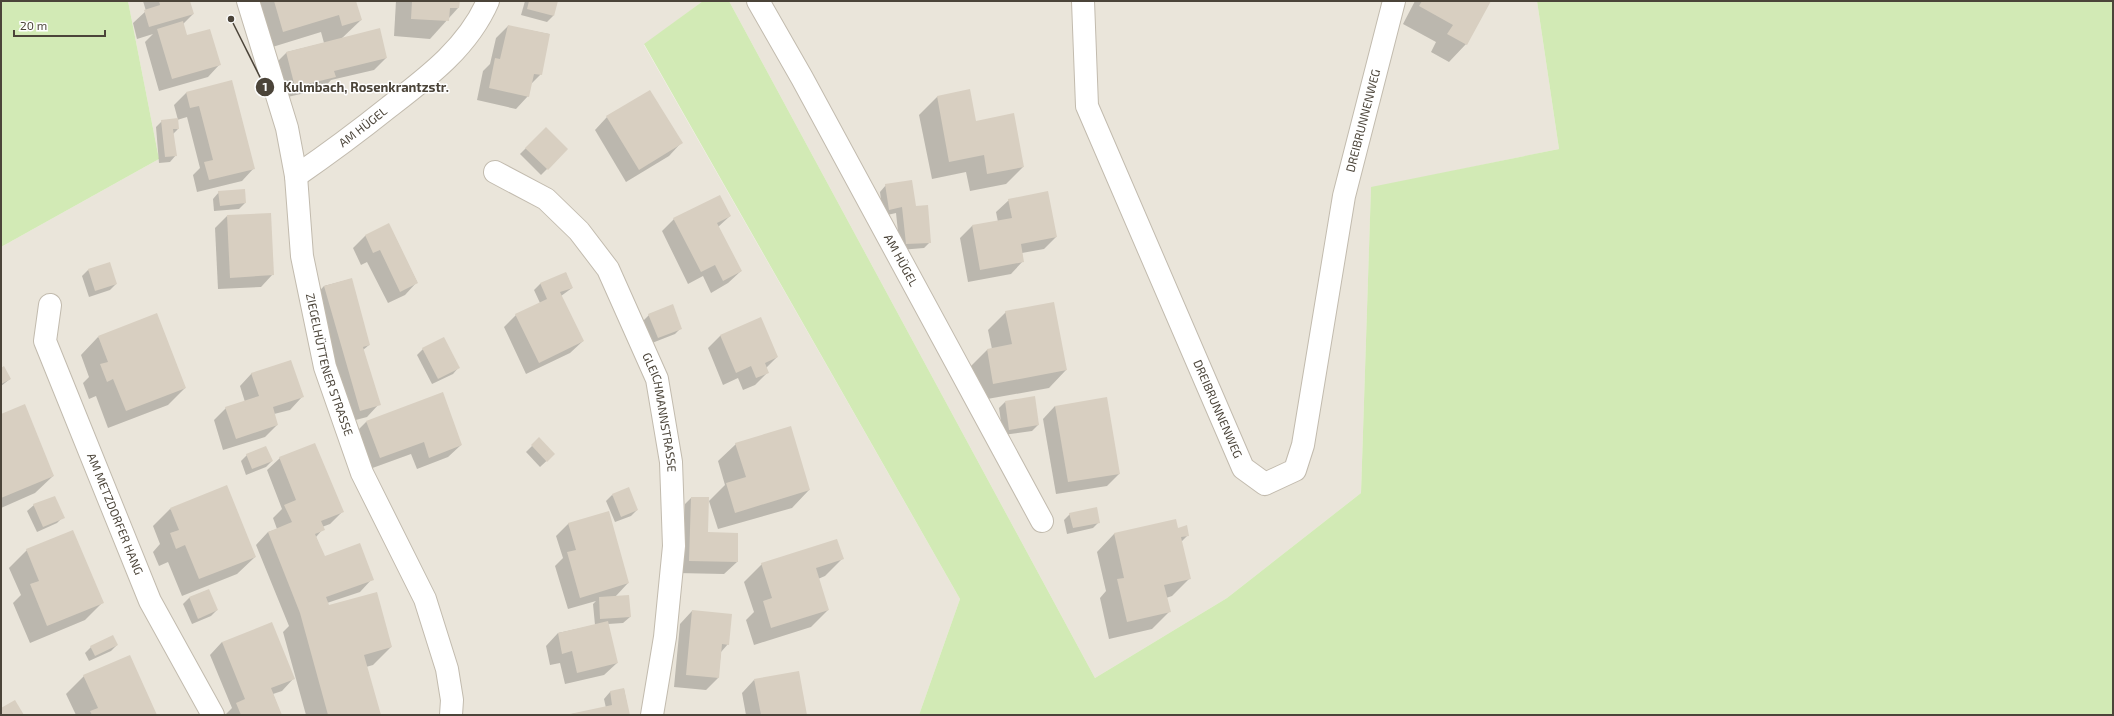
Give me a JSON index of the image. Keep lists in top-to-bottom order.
{
  "streets": {
    "street": [
      "DREIBRUNNENWEG",
      "AM HÜGEL",
      "ZIEGELHÜTTENER STRASSE",
      "GLEICHMANNSTRASSE",
      "AM METZDORFER HANG"
    ]
  },
  "crossings": [
    ["AM HÜGEL", "ZIEGELHÜTTENER STRASSE"]
  ],
  "places": ["Kulmbach, Rosenkrantzstr."],
  "scale_bar": "20 m"
}
